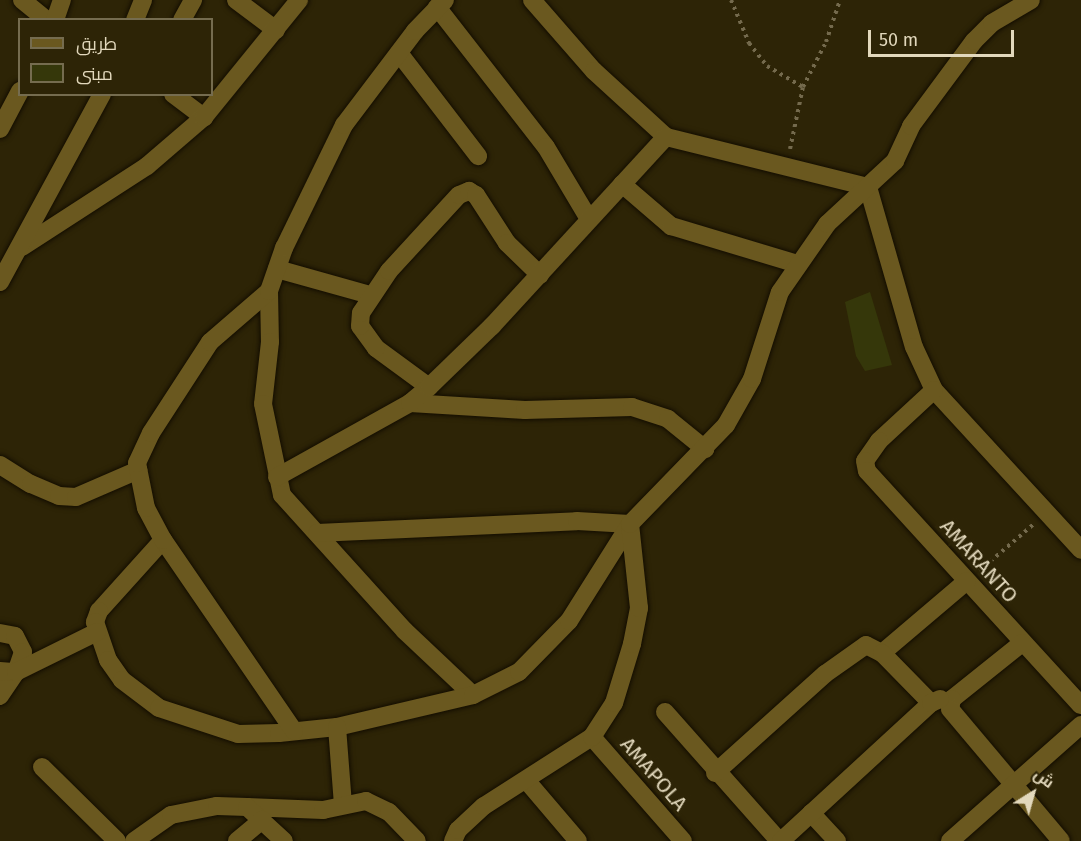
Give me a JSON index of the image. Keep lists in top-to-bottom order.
{
  "streets": {
    "street": ["AMARANTO", "AMAPOLA"]
  },
  "legend": ["طريق", "مبنى"],
  "scale_bar": "50 m",
  "north": "top right"
}
